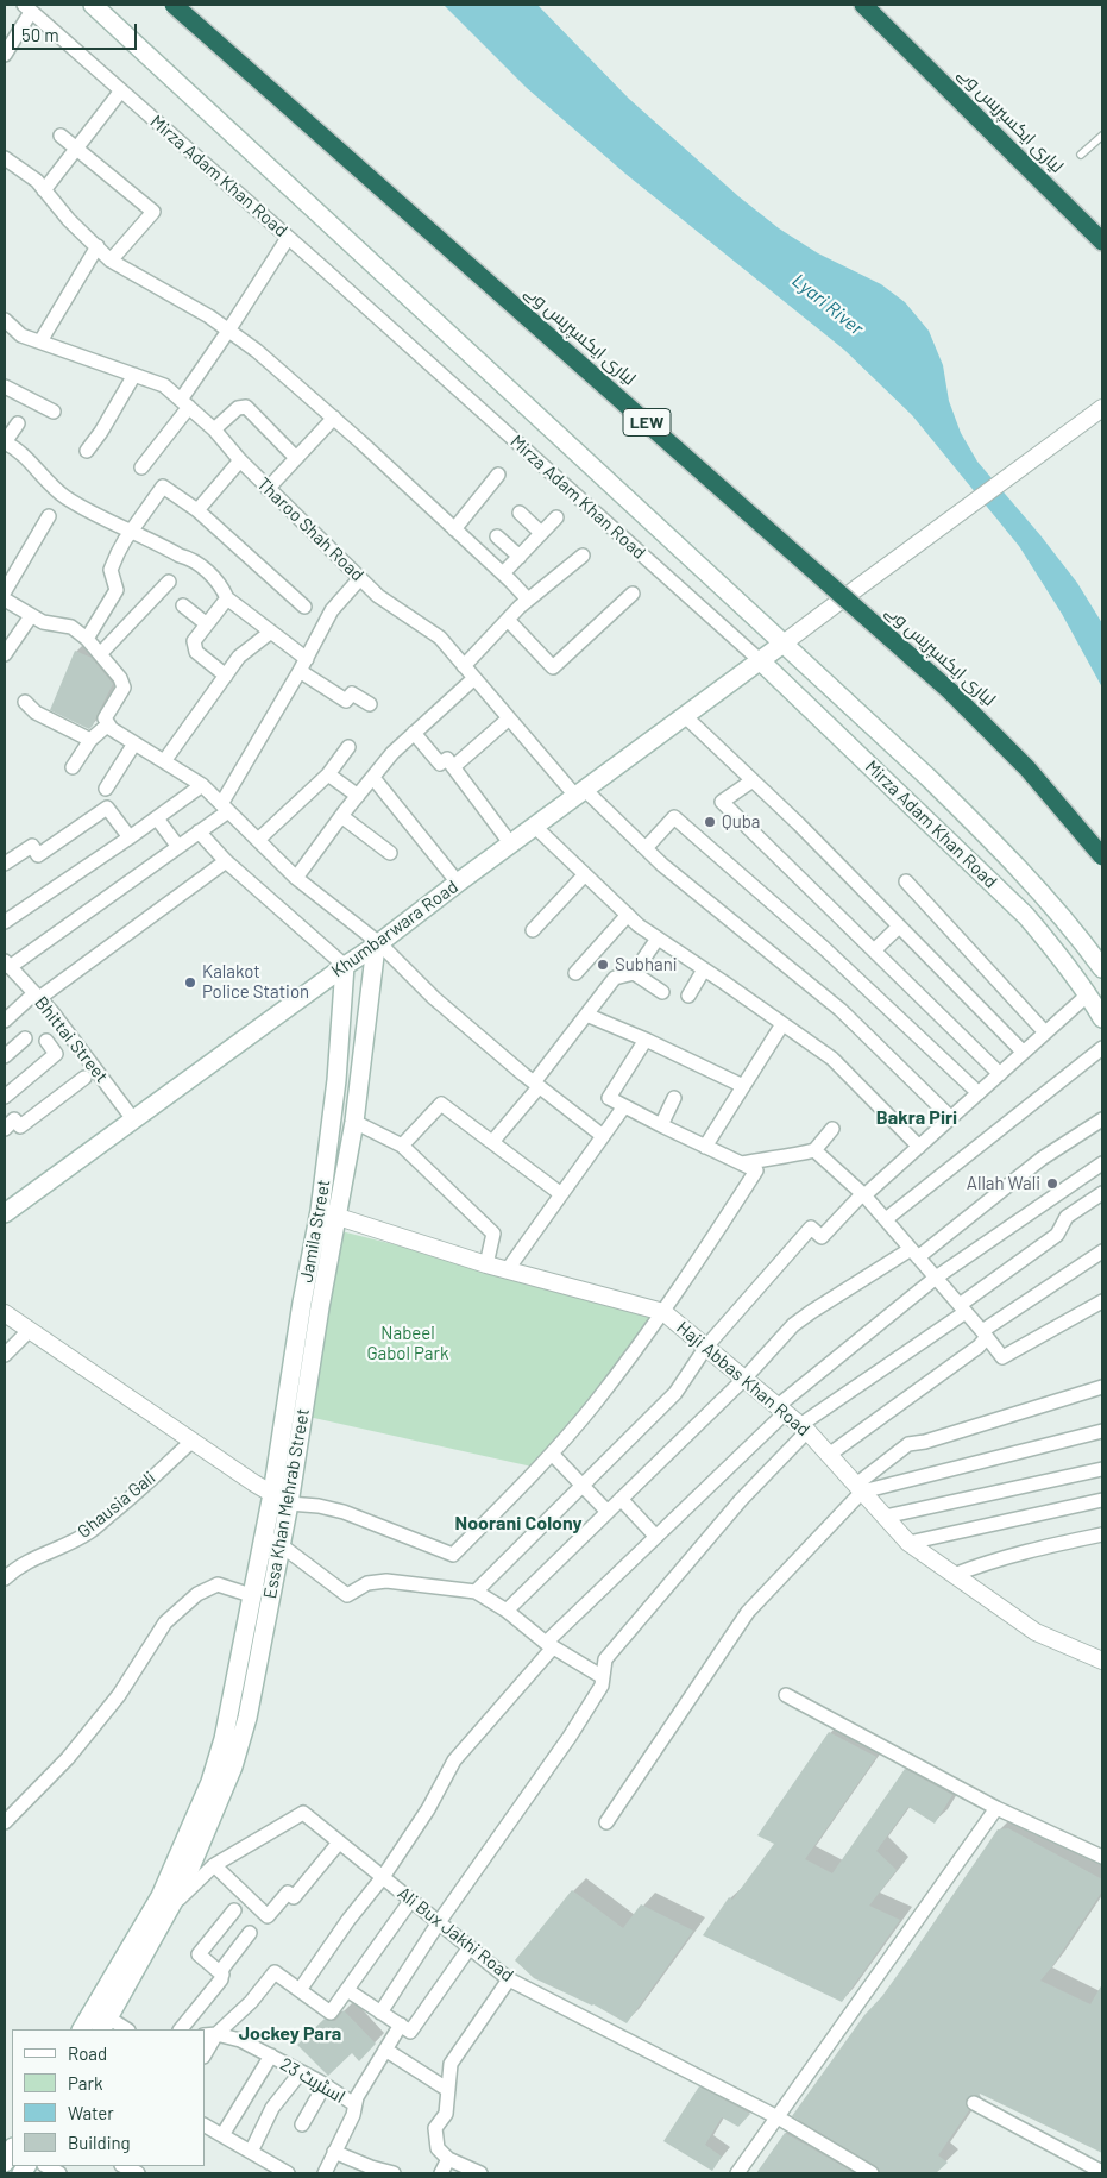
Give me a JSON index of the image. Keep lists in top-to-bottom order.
{
  "streets": {
    "highway": ["لیاری ایکسپریس وے", "LEW"],
    "main road": [
      "Mirza Adam Khan Road",
      "Khumbarwara Road",
      "Jamila Street",
      "Essa Khan Mehrab Street"
    ],
    "street": [
      "Tharoo Shah Road",
      "Bhittai Street",
      "Haji Abbas Khan Road",
      "Ghausia Gali",
      "Ali Bux Jakhi Road",
      "اسٹریٹ 23"
    ]
  },
  "crossings": [
    ["Mirza Adam Khan Road", "Khumbarwara Road"],
    ["Tharoo Shah Road", "Khumbarwara Road"],
    ["Khumbarwara Road", "Bhittai Street"],
    ["Khumbarwara Road", "Jamila Street"],
    ["Khumbarwara Road", "Essa Khan Mehrab Street"],
    ["Jamila Street", "Haji Abbas Khan Road"],
    ["Jamila Street", "Essa Khan Mehrab Street"],
    ["Haji Abbas Khan Road", "Essa Khan Mehrab Street"],
    ["Essa Khan Mehrab Street", "Ali Bux Jakhi Road"]
  ],
  "districts": ["Bakra Piri", "Noorani Colony", "Jockey Para"],
  "water": ["Lyari River"],
  "parks": ["Nabeel Gabol Park"],
  "places": [
    "Quba",
    "Subhani",
    "Kalakot Police Station",
    "Allah Wali"
  ],
  "legend": [
    "Road",
    "Park",
    "Water",
    "Building"
  ],
  "scale_bar": "50 m"
}
